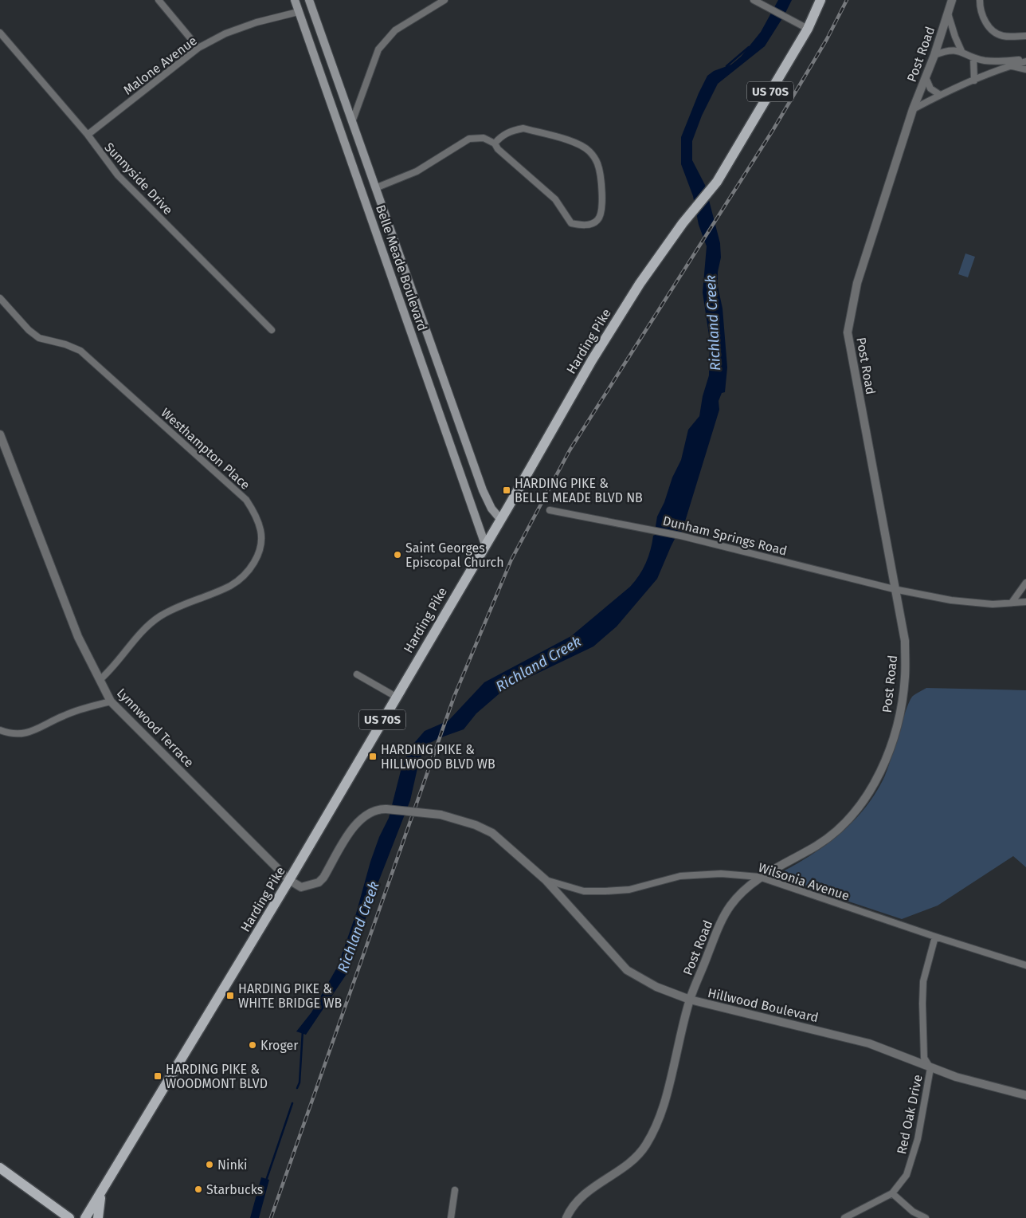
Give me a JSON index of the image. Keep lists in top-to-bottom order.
{
  "streets": {
    "main road": ["US 70S", "Belle Meade Boulevard", "Harding Pike"],
    "street": [
      "Post Road",
      "Malone Avenue",
      "Sunnyside Drive",
      "Westhampton Place",
      "Dunham Springs Road",
      "Lynnwood Terrace",
      "Wilsonia Avenue",
      "Hillwood Boulevard",
      "Red Oak Drive"
    ]
  },
  "crossings": [
    ["Post Road", "Dunham Springs Road"],
    ["Post Road", "Wilsonia Avenue"],
    ["Post Road", "Hillwood Boulevard"],
    ["Malone Avenue", "Sunnyside Drive"],
    ["Malone Avenue", "Belle Meade Boulevard"],
    ["Belle Meade Boulevard", "Harding Pike"],
    ["Harding Pike", "Lynnwood Terrace"],
    ["Harding Pike", "Hillwood Boulevard"],
    ["Westhampton Place", "Lynnwood Terrace"],
    ["Lynnwood Terrace", "Hillwood Boulevard"],
    ["Wilsonia Avenue", "Hillwood Boulevard"],
    ["Wilsonia Avenue", "Red Oak Drive"],
    ["Hillwood Boulevard", "Red Oak Drive"]
  ],
  "water": ["Richland Creek"],
  "places": {
    "transit": [
      "HARDING PIKE & BELLE MEADE BLVD NB",
      "HARDING PIKE & HILLWOOD BLVD WB",
      "HARDING PIKE & WHITE BRIDGE WB",
      "HARDING PIKE & WOODMONT BLVD"
    ],
    "other": [
      "Saint Georges Episcopal Church",
      "Kroger",
      "Ninki",
      "Starbucks"
    ]
  }
}
